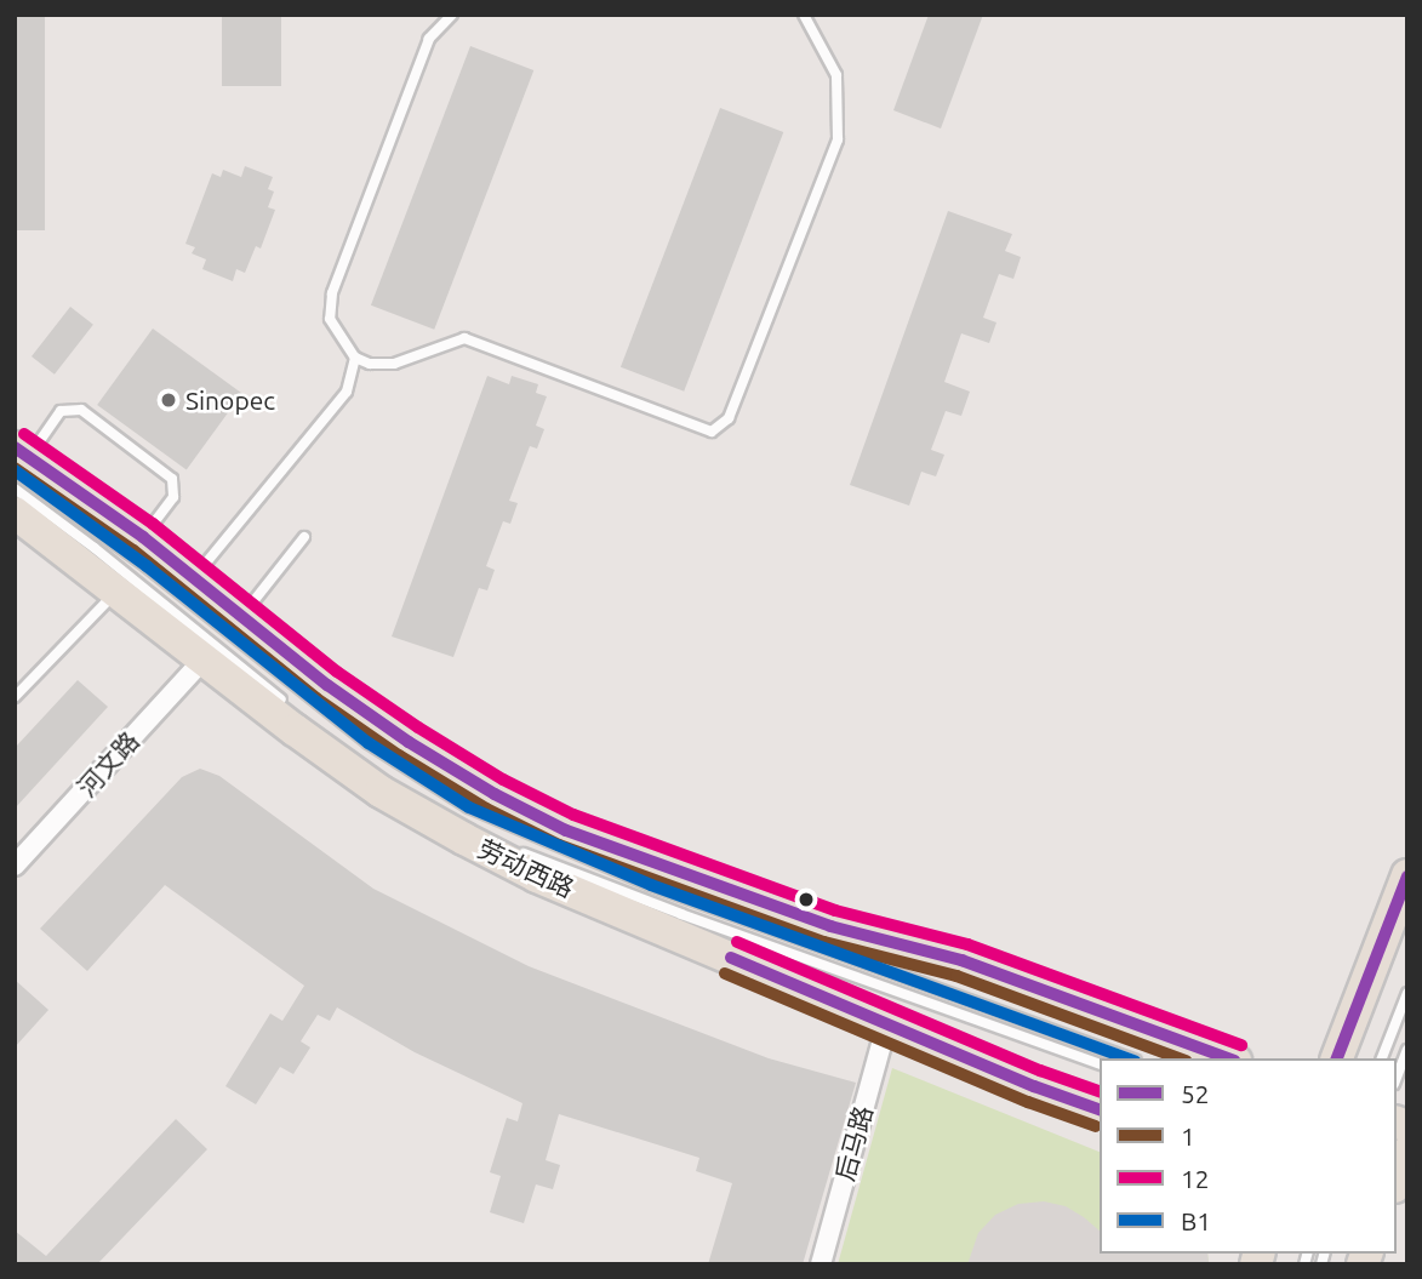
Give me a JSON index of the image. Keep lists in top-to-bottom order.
{
  "streets": {
    "main road": ["劳动西路"],
    "street": ["河文路", "后马路"]
  },
  "crossings": [
    ["河文路", "劳动西路"],
    ["劳动西路", "后马路"]
  ],
  "places": ["Sinopec"],
  "lines": [
    "transit line 12",
    "transit line 52",
    "transit line 1",
    "transit line B1"
  ],
  "legend": [
    "52",
    "1",
    "12",
    "B1"
  ]
}
